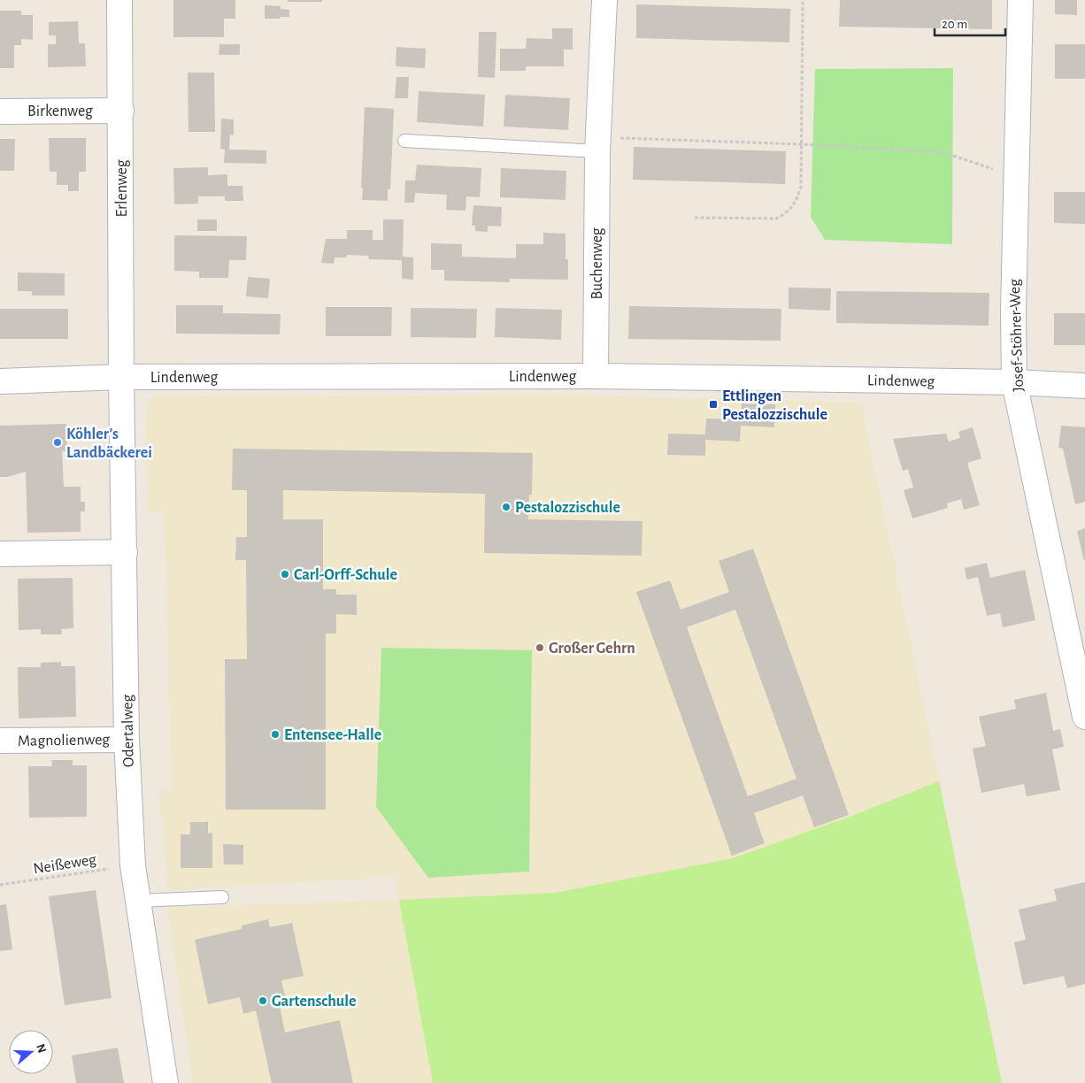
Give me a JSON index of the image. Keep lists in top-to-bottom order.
{
  "streets": {
    "street": [
      "Birkenweg",
      "Erlenweg",
      "Buchenweg",
      "Josef-Stöhrer-Weg",
      "Lindenweg",
      "Odertalweg",
      "Magnolienweg"
    ],
    "path": ["Neißeweg"]
  },
  "crossings": [
    ["Birkenweg", "Erlenweg"],
    ["Erlenweg", "Lindenweg"],
    ["Erlenweg", "Odertalweg"],
    ["Buchenweg", "Lindenweg"],
    ["Josef-Stöhrer-Weg", "Lindenweg"],
    ["Lindenweg", "Odertalweg"],
    ["Odertalweg", "Magnolienweg"],
    ["Odertalweg", "Neißeweg"]
  ],
  "places": {
    "transit": ["Ettlingen Pestalozzischule"],
    "other": [
      "Köhler's Landbäckerei",
      "Pestalozzischule",
      "Carl-Orff-Schule",
      "Großer Gehrn",
      "Entensee-Halle",
      "Gartenschule"
    ]
  },
  "scale_bar": "20 m",
  "north": "right"
}
